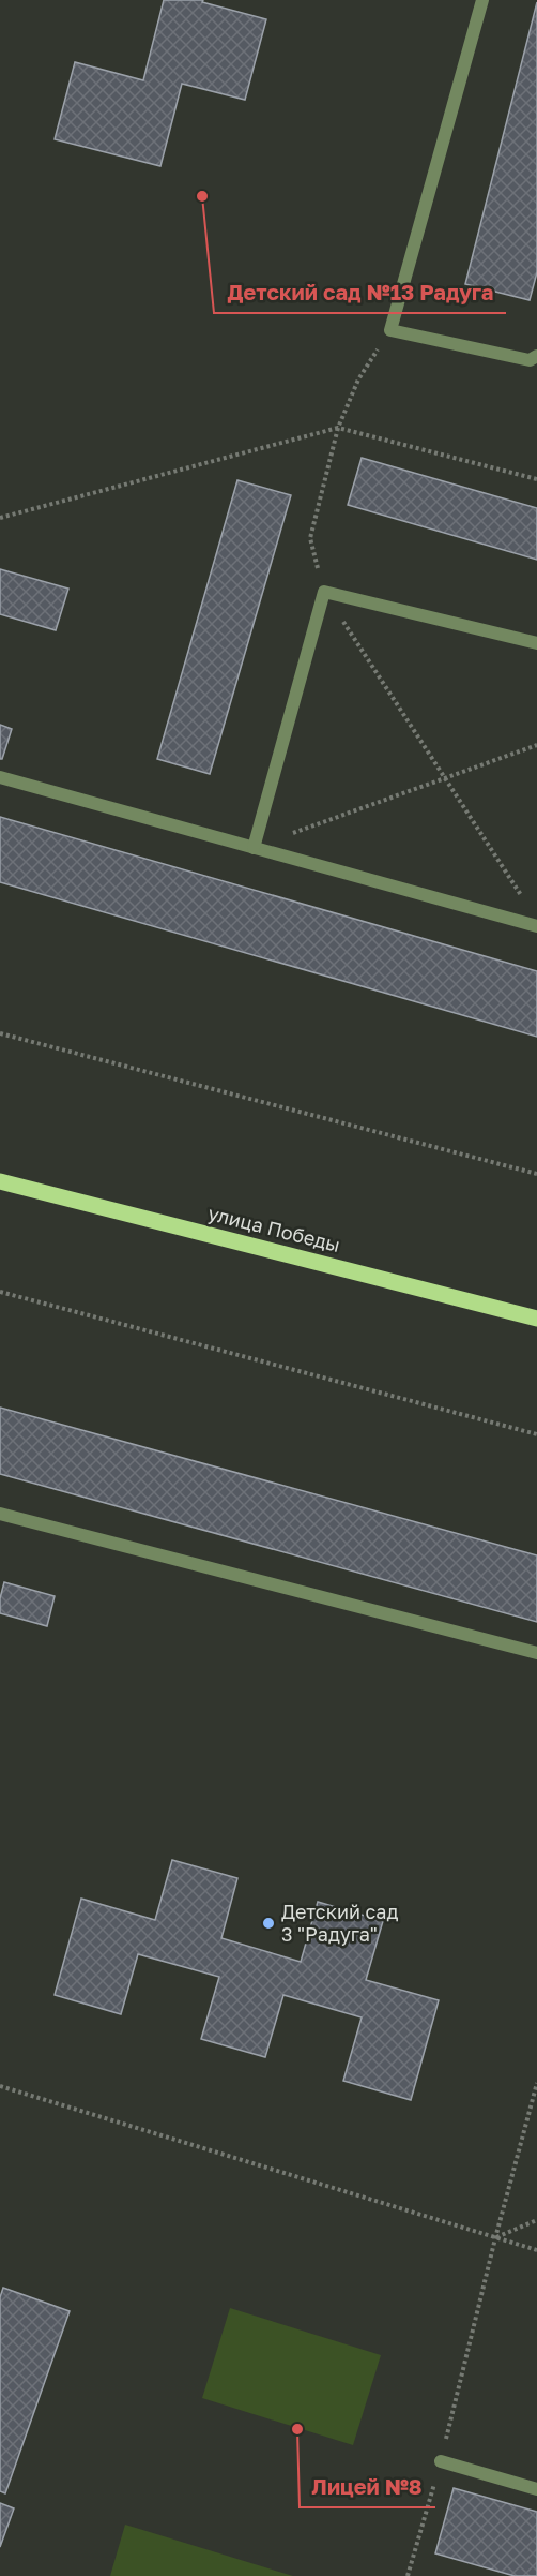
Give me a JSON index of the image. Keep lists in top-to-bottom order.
{
  "streets": {
    "main road": ["улица Победы"]
  },
  "places": ["Детский сад №13 Радуга", "Детский сад 3 \"Радуга\"", "Лицей №8"]
}
